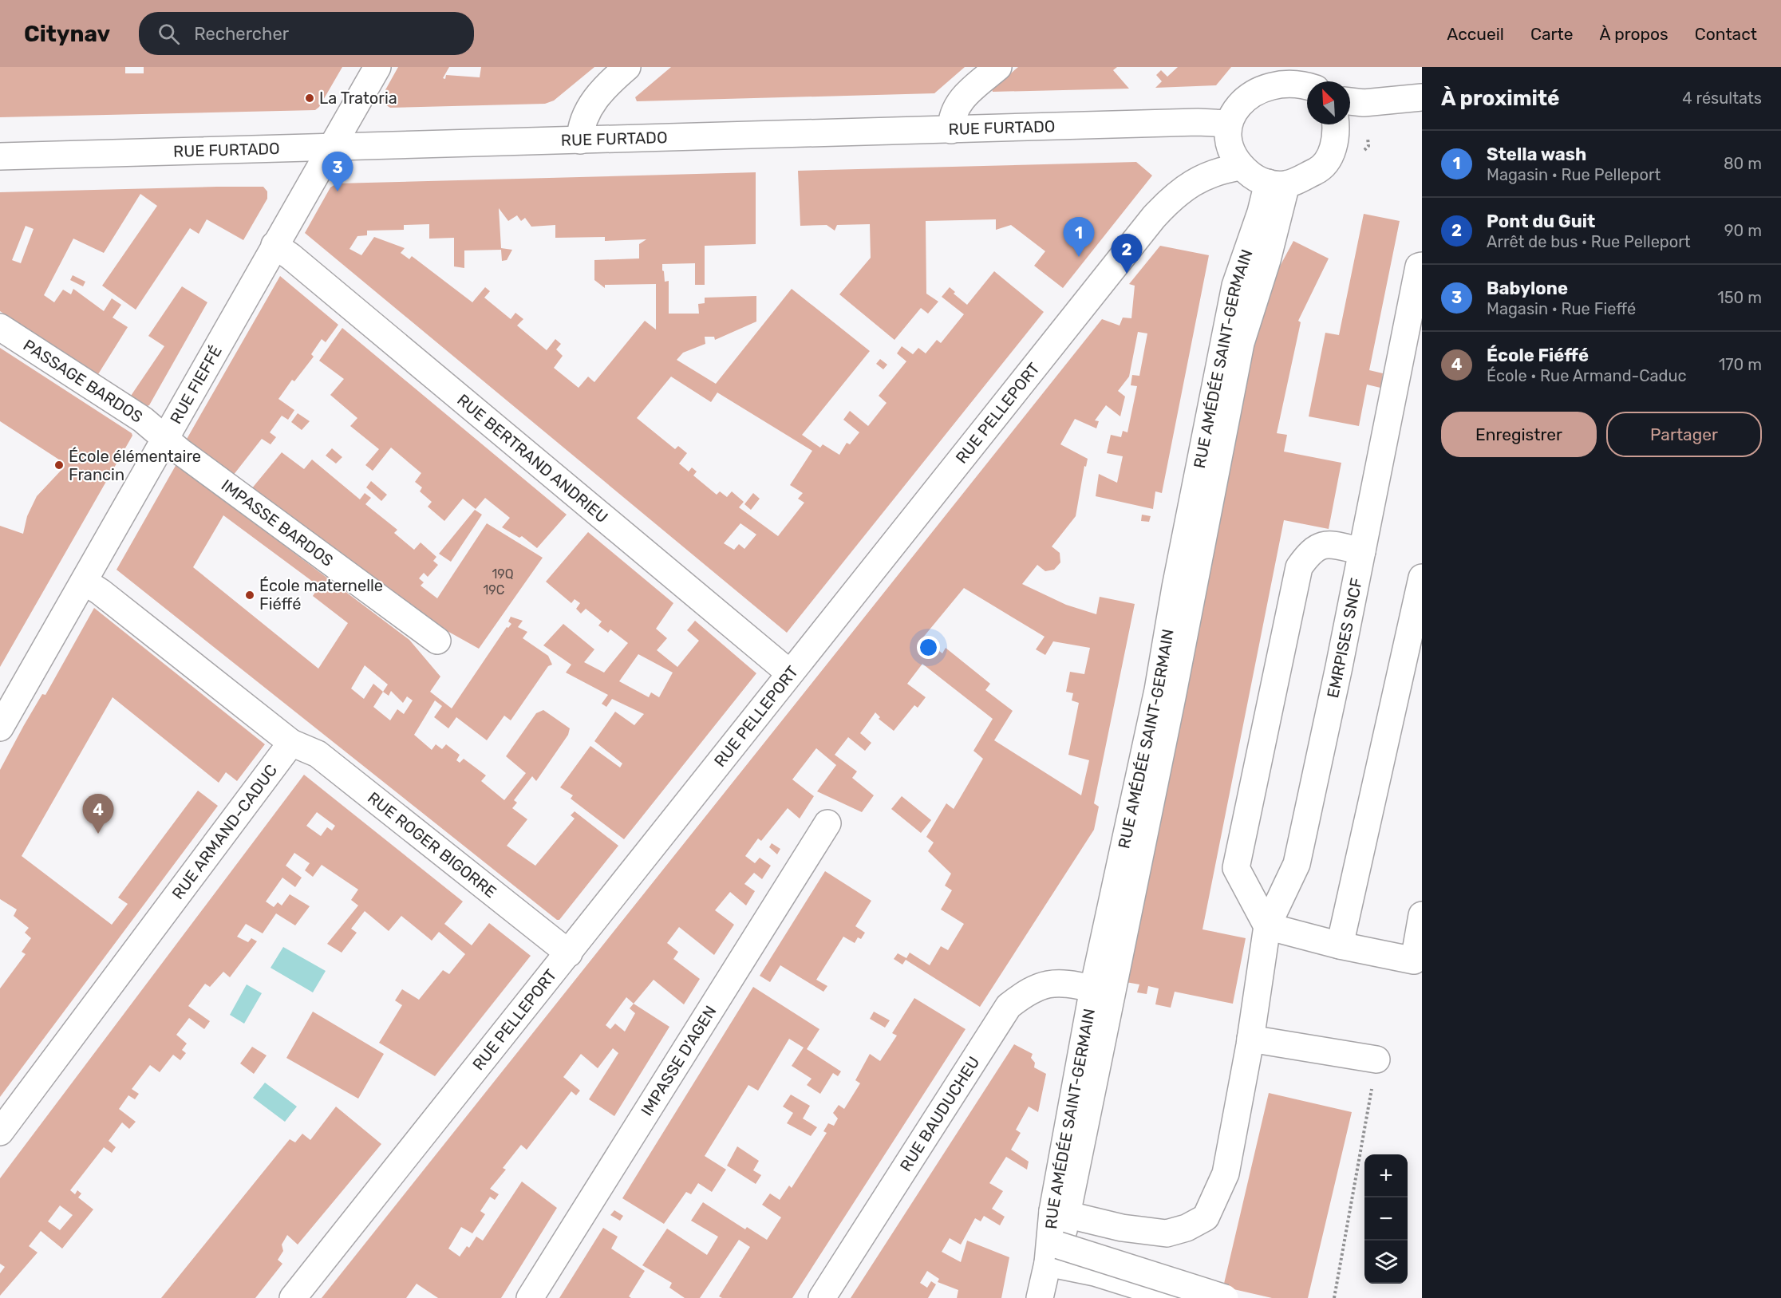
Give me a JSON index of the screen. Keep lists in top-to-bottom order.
{
  "streets": {
    "street": [
      "RUE FURTADO",
      "RUE AMÉDÉE SAINT-GERMAIN",
      "PASSAGE BARDOS",
      "RUE FIEFFÉ",
      "RUE PELLEPORT",
      "RUE BERTRAND ANDRIEU",
      "IMPASSE BARDOS",
      "EMRPISES SNCF",
      "RUE ARMAND-CADUC",
      "RUE ROGER BIGORRE",
      "IMPASSE D'AGEN",
      "RUE BAUDUCHEU"
    ]
  },
  "crossings": [
    ["RUE FURTADO", "RUE FIEFFÉ"],
    ["RUE AMÉDÉE SAINT-GERMAIN", "EMRPISES SNCF"],
    ["RUE AMÉDÉE SAINT-GERMAIN", "RUE BAUDUCHEU"],
    ["PASSAGE BARDOS", "RUE FIEFFÉ"],
    ["PASSAGE BARDOS", "IMPASSE BARDOS"],
    ["RUE FIEFFÉ", "RUE BERTRAND ANDRIEU"],
    ["RUE FIEFFÉ", "IMPASSE BARDOS"],
    ["RUE PELLEPORT", "RUE BERTRAND ANDRIEU"],
    ["RUE PELLEPORT", "RUE ROGER BIGORRE"],
    ["RUE ARMAND-CADUC", "RUE ROGER BIGORRE"]
  ],
  "places": ["La Tratoria", "École élémentaire Francin", "École maternelle Fiéffé"],
  "house_numbers": ["19Q", "19C"],
  "north": "top left",
  "page": {
    "header": "Citynav",
    "search": "Rechercher",
    "nav": [
      "Accueil",
      "Carte",
      "À propos",
      "Contact"
    ],
    "heading": ["À proximité", "4 résultats"],
    "list": [
      {
        "mark": "1",
        "name": "Stella wash",
        "note": "Magasin · Rue Pelleport",
        "value": "80 m"
      },
      {
        "mark": "2",
        "name": "Pont du Guit",
        "note": "Arrêt de bus · Rue Pelleport",
        "value": "90 m"
      },
      {
        "mark": "3",
        "name": "Babylone",
        "note": "Magasin · Rue Fieffé",
        "value": "150 m"
      },
      {
        "mark": "4",
        "name": "École Fiéffé",
        "note": "École · Rue Armand-Caduc",
        "value": "170 m"
      }
    ],
    "pins": [
      "3",
      "1",
      "2",
      "4"
    ],
    "buttons": ["Enregistrer", "Partager"],
    "map_buttons": ["+", "−"]
  }
}
